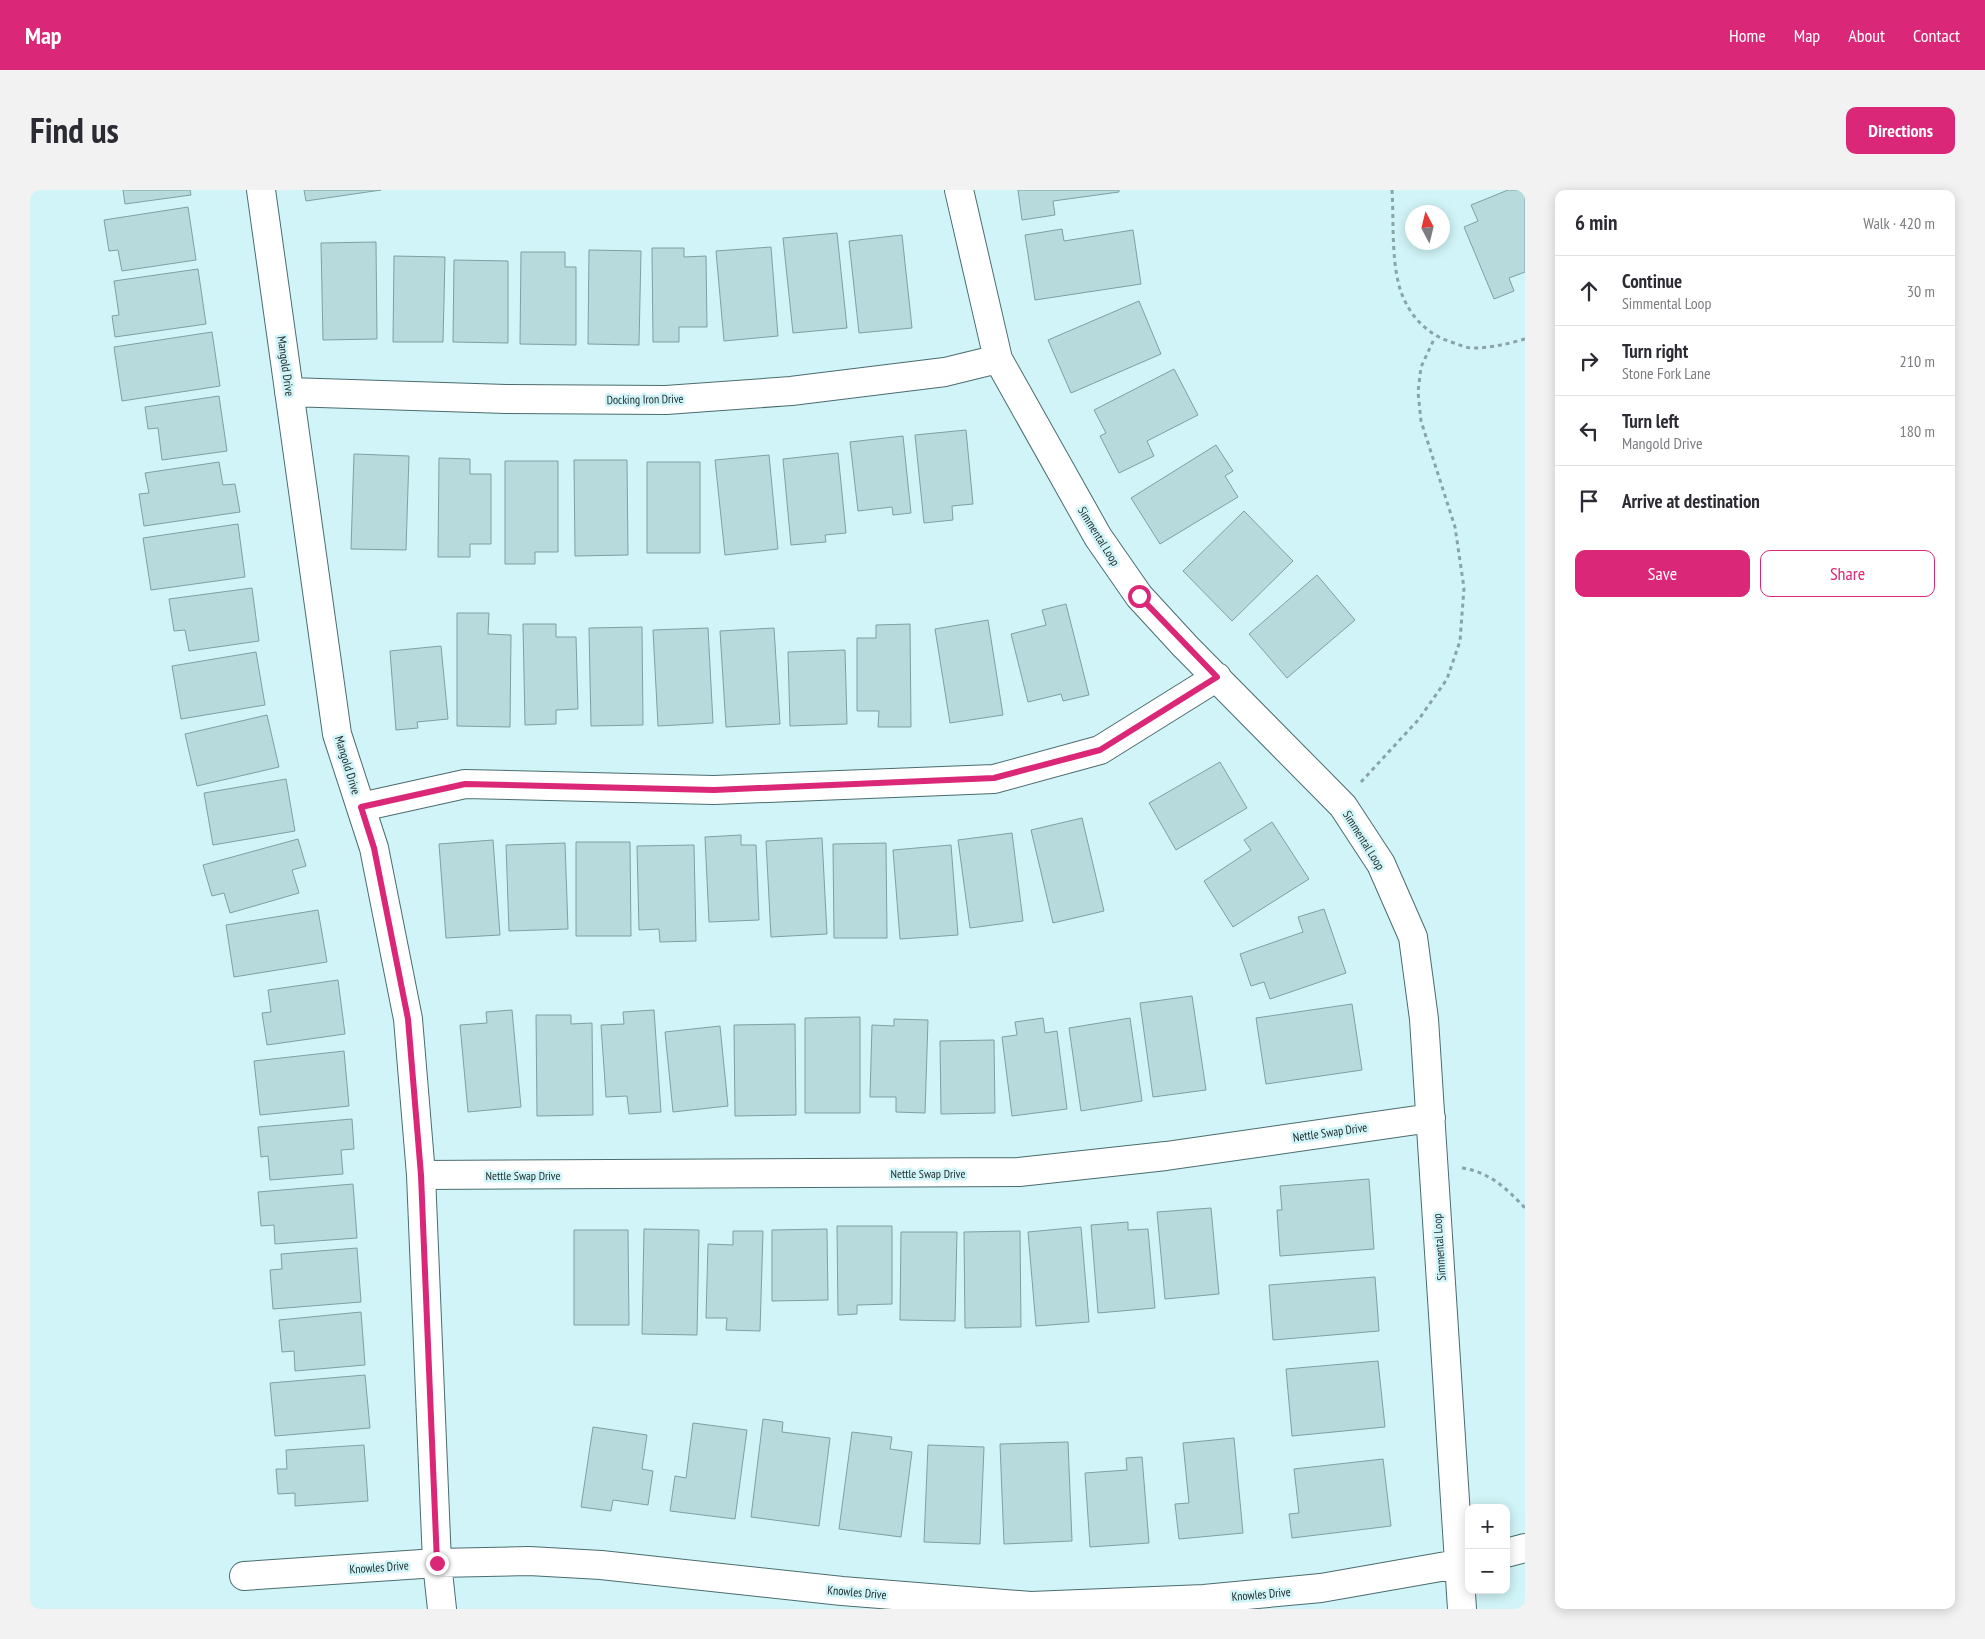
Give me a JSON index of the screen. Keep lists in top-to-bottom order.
{
  "streets": {
    "street": [
      "Mangold Drive",
      "Docking Iron Drive",
      "Simmental Loop",
      "Nettle Swap Drive",
      "Knowles Drive"
    ]
  },
  "crossings": [
    ["Mangold Drive", "Docking Iron Drive"],
    ["Mangold Drive", "Nettle Swap Drive"],
    ["Mangold Drive", "Knowles Drive"],
    ["Docking Iron Drive", "Simmental Loop"],
    ["Simmental Loop", "Nettle Swap Drive"],
    ["Simmental Loop", "Knowles Drive"]
  ],
  "north": "top",
  "page": {
    "header": "Map",
    "nav": [
      "Home",
      "Map",
      "About",
      "Contact"
    ],
    "title": "Find us",
    "buttons": [
      "Directions",
      ["Save", "Share"]
    ],
    "heading": ["6 min", "Walk · 420 m"],
    "list": [
      ["Continue", "Simmental Loop", "30 m"],
      ["Turn right", "Stone Fork Lane", "210 m"],
      ["Turn left", "Mangold Drive", "180 m"],
      "Arrive at destination"
    ],
    "map_buttons": ["+", "−"]
  }
}
